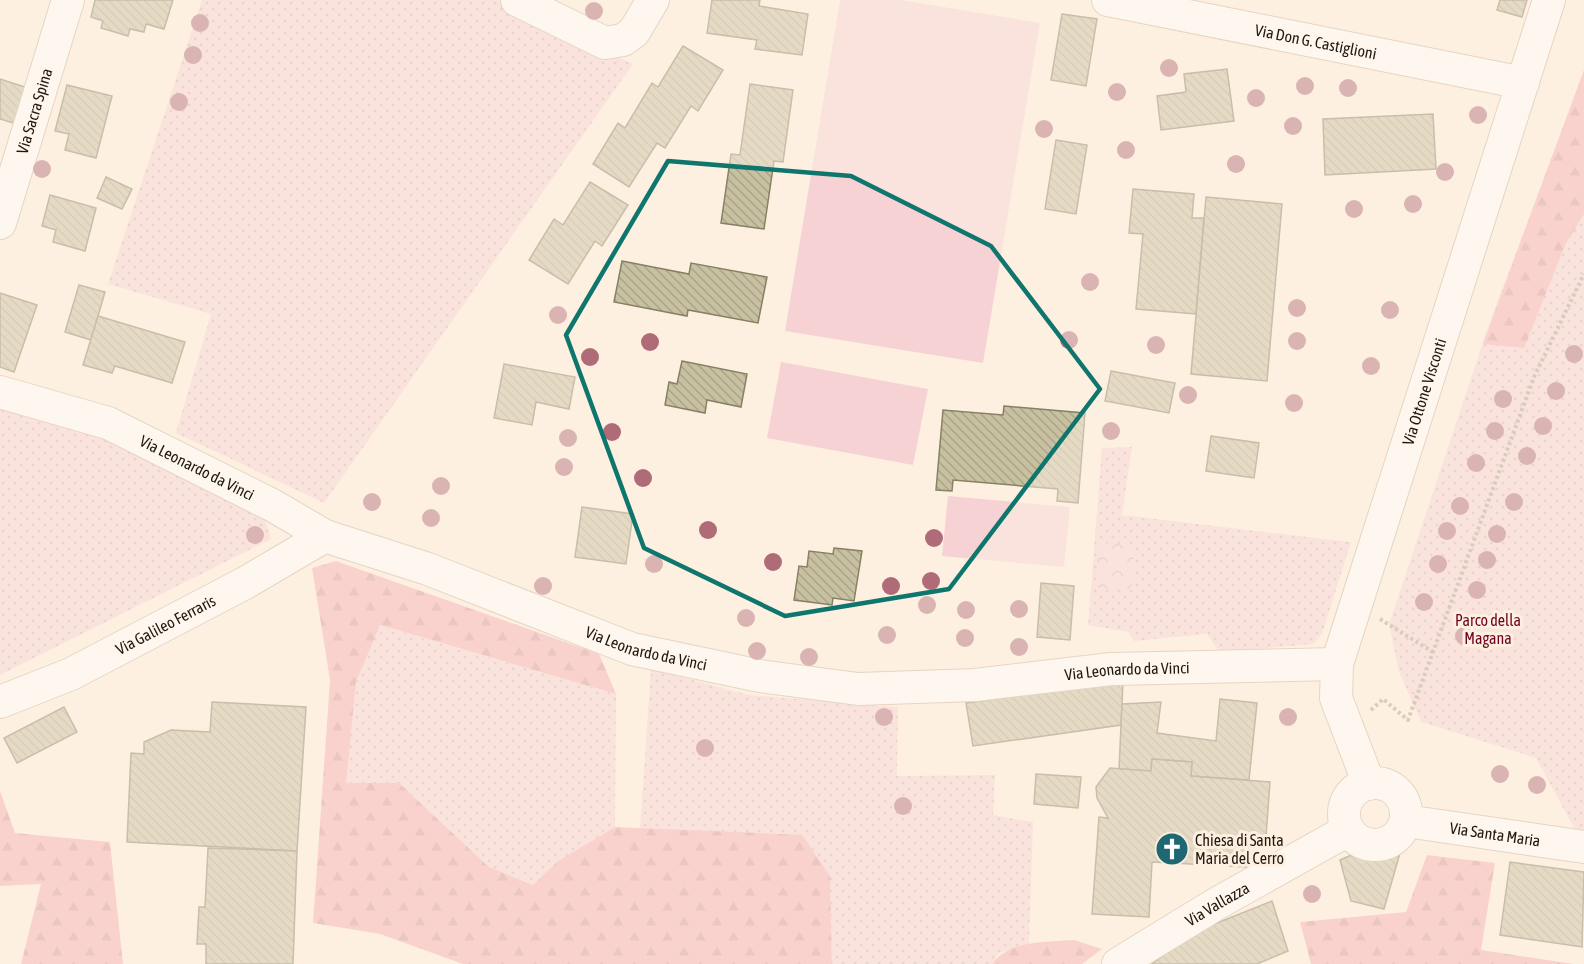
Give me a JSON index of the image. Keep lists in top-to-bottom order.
{
  "streets": {
    "street": [
      "Via Don G. Castiglioni",
      "Via Sacra Spina",
      "Via Ottone Visconti",
      "Via Leonardo da Vinci",
      "Via Galileo Ferraris",
      "Via Santa Maria",
      "Via Vallazza"
    ]
  },
  "crossings": [
    ["Via Don G. Castiglioni", "Via Ottone Visconti"],
    ["Via Ottone Visconti", "Via Leonardo da Vinci"],
    ["Via Ottone Visconti", "Via Santa Maria"],
    ["Via Ottone Visconti", "Via Vallazza"],
    ["Via Leonardo da Vinci", "Via Galileo Ferraris"],
    ["Via Santa Maria", "Via Vallazza"]
  ],
  "parks": ["Parco della Magana"],
  "places": {
    "church": ["Chiesa di Santa Maria del Cerro"]
  }
}
